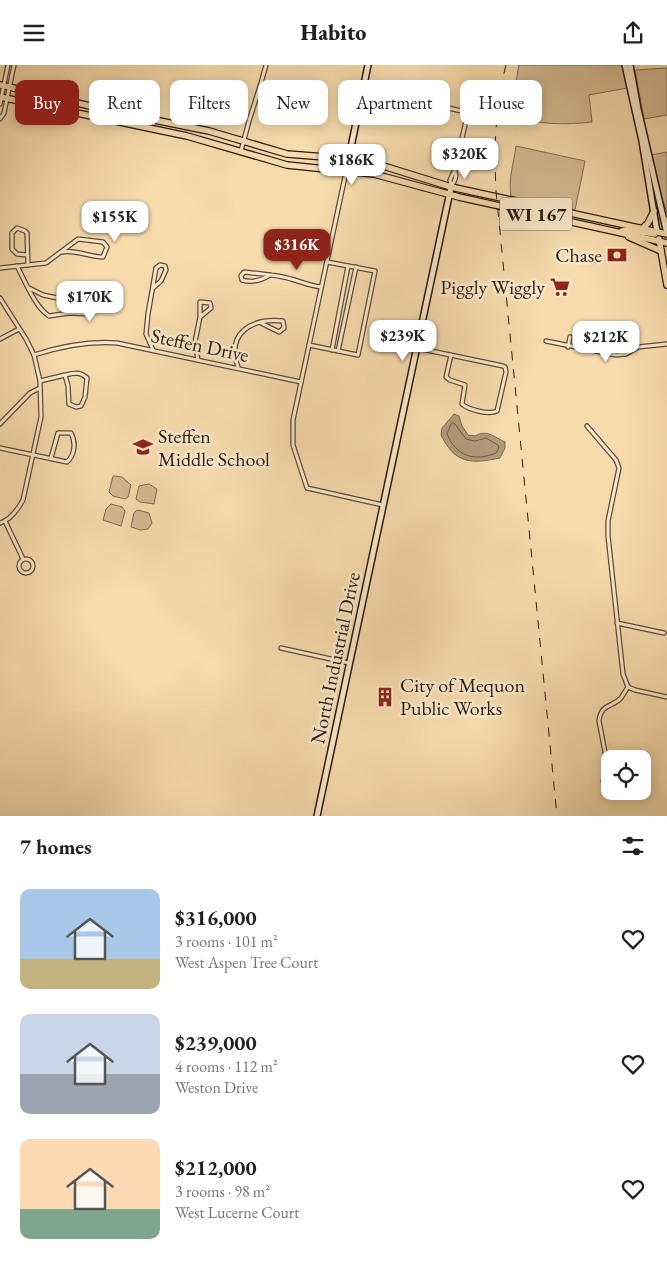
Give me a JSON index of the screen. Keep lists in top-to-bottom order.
{
  "streets": {
    "main road": ["WI 167"],
    "street": ["Steffen Drive", "North Industrial Drive"]
  },
  "crossings": [
    ["WI 167", "North Industrial Drive"]
  ],
  "places": {
    "bank": ["Chase"],
    "supermarket": ["Piggly Wiggly"],
    "school or university": ["Steffen Middle School"],
    "building": ["City of Mequon Public Works"]
  },
  "page": {
    "header": "Habito",
    "chip": [
      "Buy",
      "Rent",
      "Filters",
      "New",
      "Apartment",
      "House"
    ],
    "price": [
      "$320K",
      "$186K",
      "$155K",
      "$316K",
      "$170K",
      "$239K",
      "$212K"
    ],
    "heading": "7 homes",
    "list": [
      {
        "name": "$316,000",
        "note": "3 rooms · 101 m² · West Aspen Tree Court"
      },
      {
        "name": "$239,000",
        "note": "4 rooms · 112 m² · Weston Drive"
      },
      {
        "name": "$212,000",
        "note": "3 rooms · 98 m² · West Lucerne Court"
      }
    ]
  }
}
